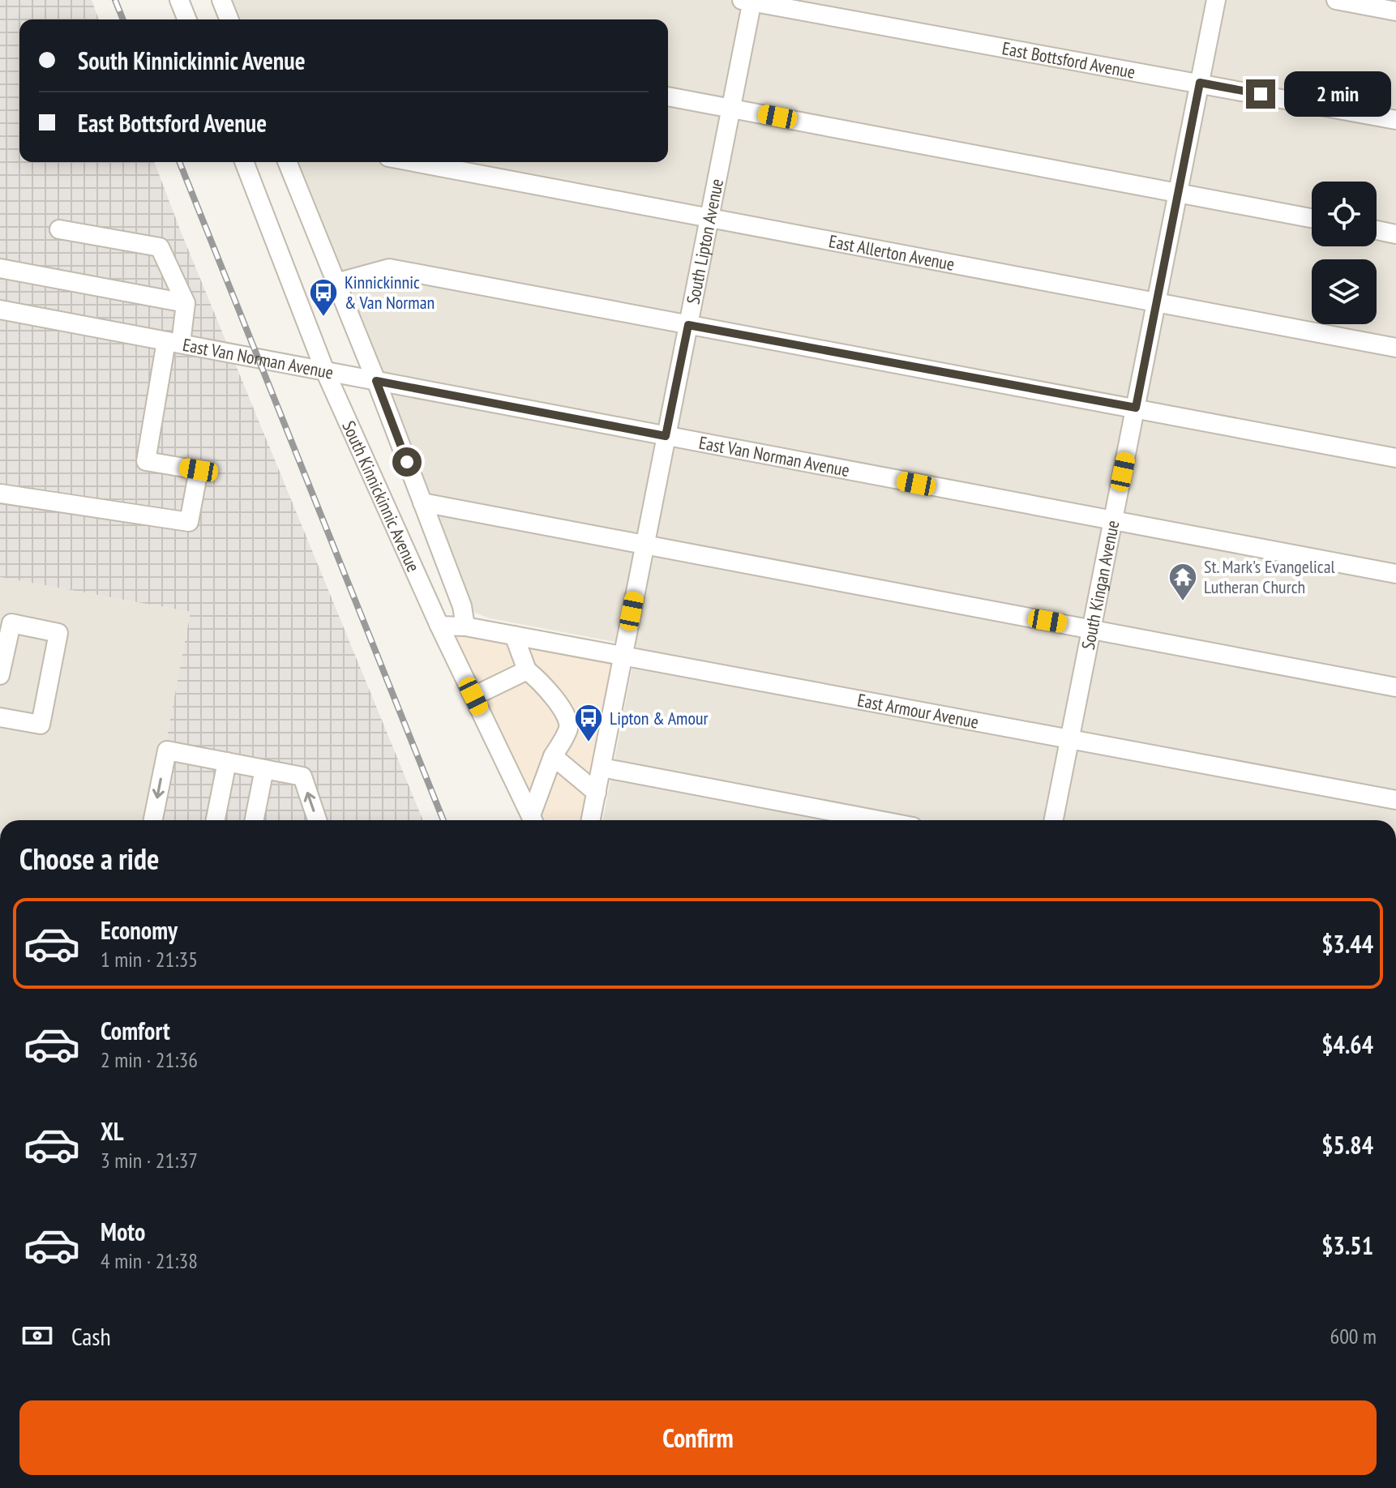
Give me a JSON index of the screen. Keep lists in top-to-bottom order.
{
  "streets": {
    "street": [
      "East Bottsford Avenue",
      "South Lipton Avenue",
      "East Allerton Avenue",
      "East Van Norman Avenue",
      "South Kinnickinnic Avenue",
      "South Kingan Avenue",
      "East Armour Avenue"
    ]
  },
  "crossings": [
    ["East Bottsford Avenue", "South Lipton Avenue"],
    ["East Bottsford Avenue", "South Kingan Avenue"],
    ["South Lipton Avenue", "East Allerton Avenue"],
    ["South Lipton Avenue", "East Van Norman Avenue"],
    ["South Lipton Avenue", "East Armour Avenue"],
    ["East Allerton Avenue", "South Kingan Avenue"],
    ["East Van Norman Avenue", "South Kinnickinnic Avenue"],
    ["East Van Norman Avenue", "South Kingan Avenue"],
    ["South Kinnickinnic Avenue", "East Armour Avenue"],
    ["South Kingan Avenue", "East Armour Avenue"]
  ],
  "places": {
    "bus stop": ["Kinnickinnic & Van Norman", "Lipton & Amour"],
    "temple": ["St. Mark's Evangelical Lutheran Church"]
  },
  "page": {
    "banner": ["South Kinnickinnic Avenue", "East Bottsford Avenue"],
    "bubble": "2 min",
    "heading": "Choose a ride",
    "list": [
      {
        "name": "Economy",
        "note": "1 min · 21:35",
        "value": "$3.44"
      },
      {
        "name": "Comfort",
        "note": "2 min · 21:36",
        "value": "$4.64"
      },
      {
        "name": "XL",
        "note": "3 min · 21:37",
        "value": "$5.84"
      },
      {
        "name": "Moto",
        "note": "4 min · 21:38",
        "value": "$3.51"
      }
    ],
    "pay": ["Cash", "600 m"],
    "buttons": "Confirm"
  }
}
